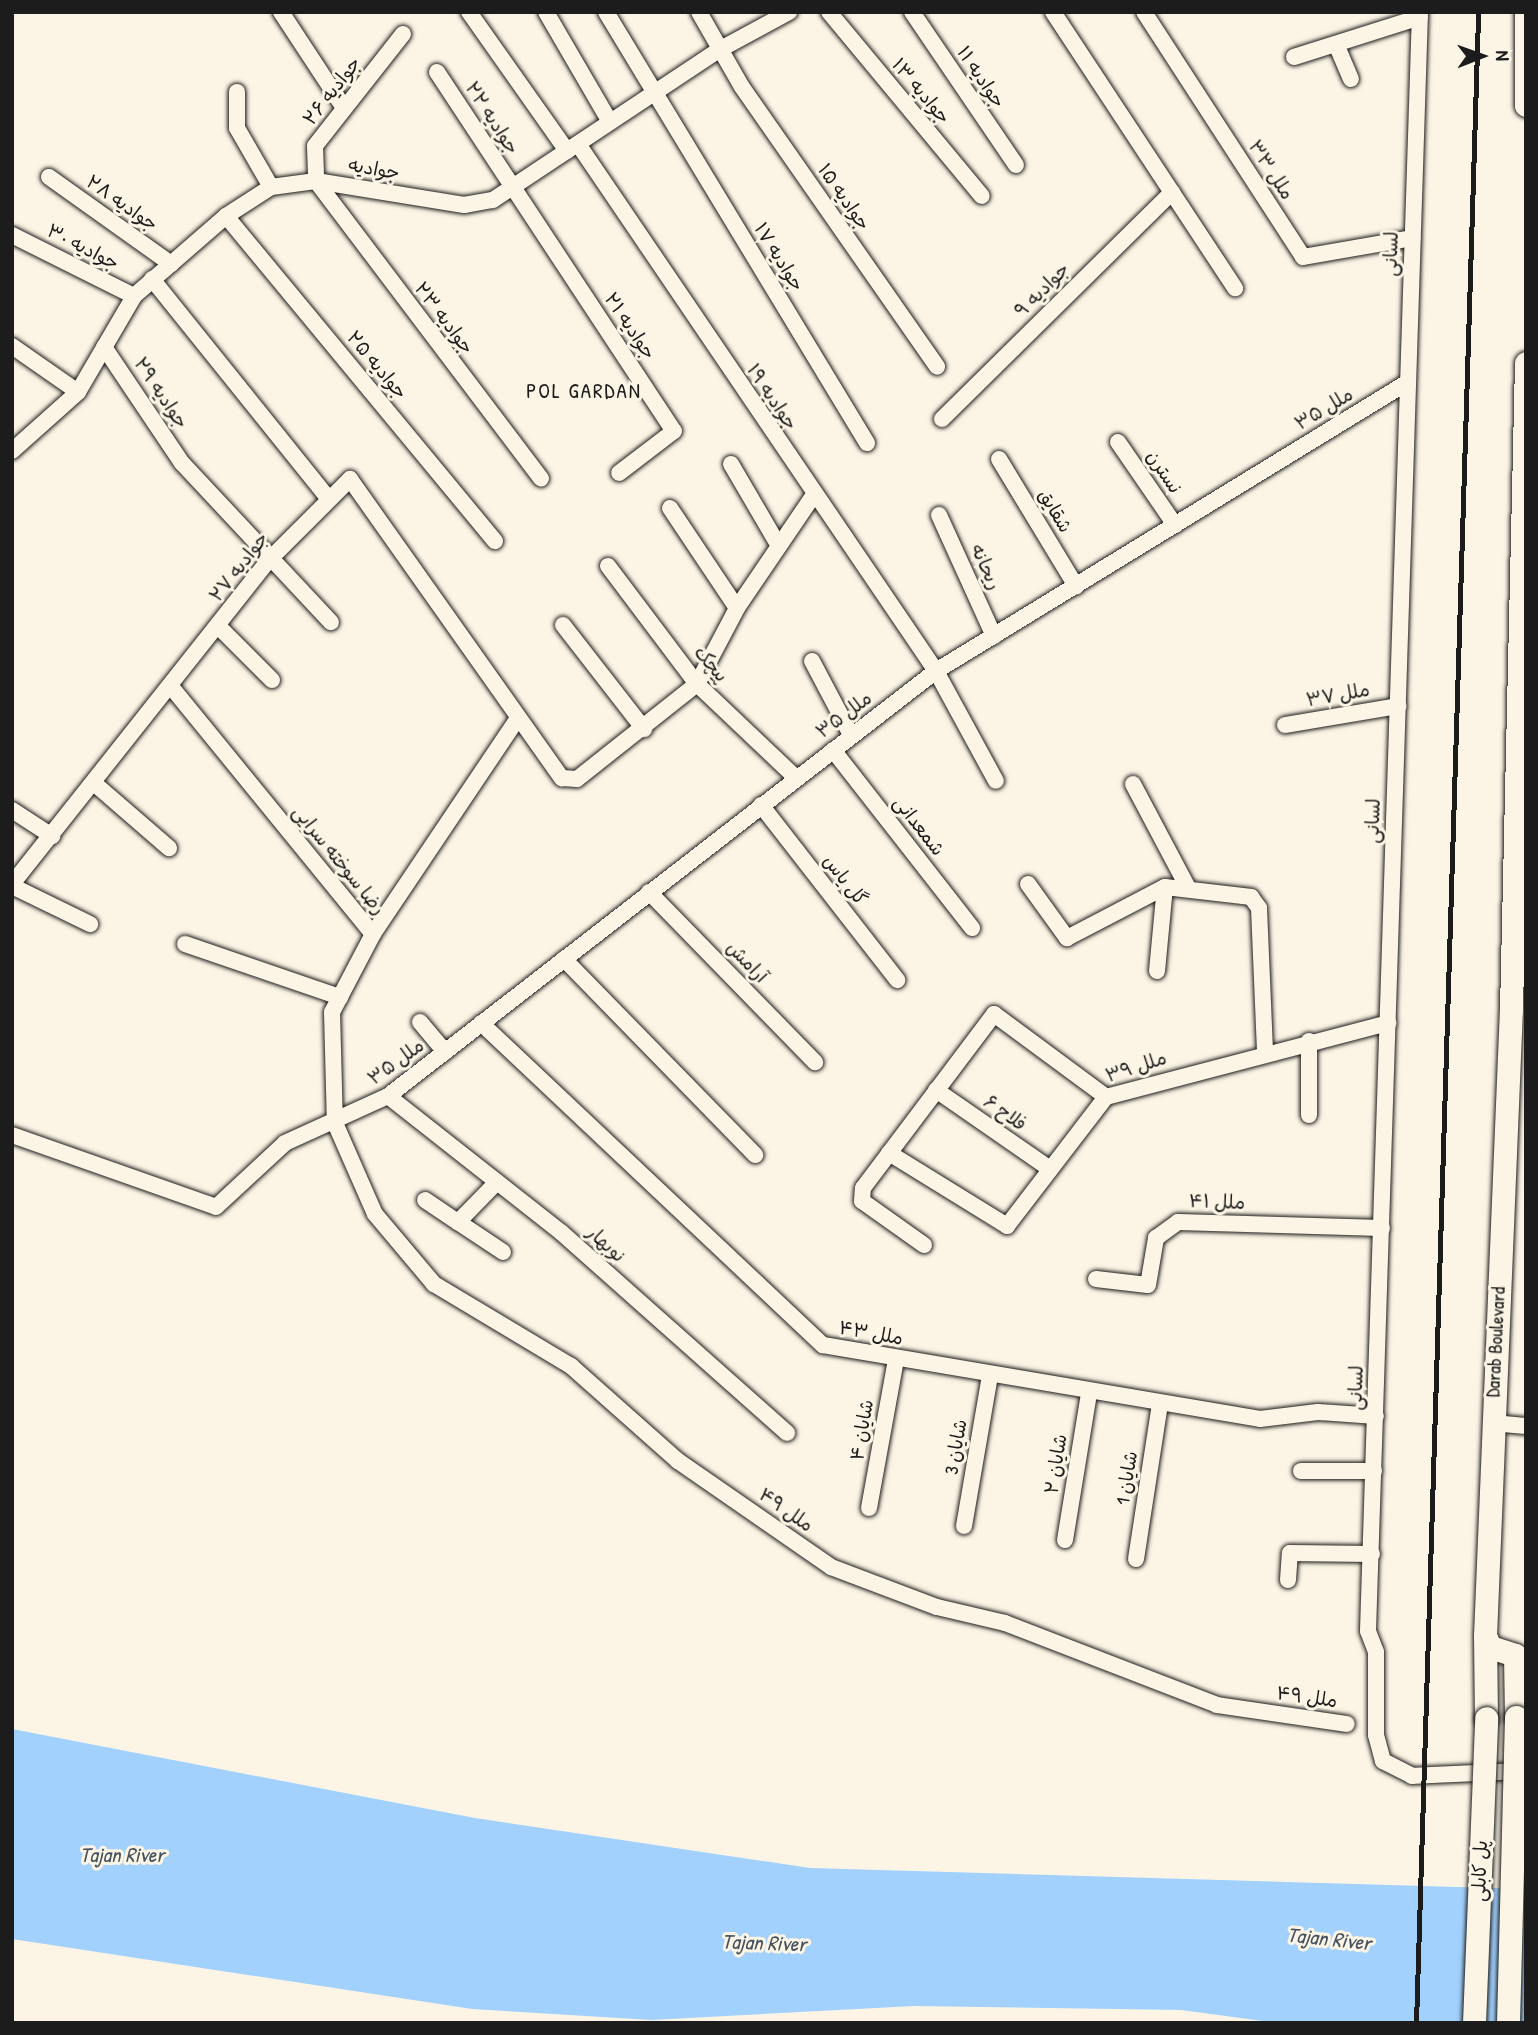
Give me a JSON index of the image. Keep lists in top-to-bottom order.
{
  "streets": {
    "main road": ["Darab Boulevard", "پل کابلی"],
    "street": [
      "جوادیه ۱۱",
      "جوادیه ۲۶",
      "جوادیه ۱۳",
      "جوادیه ۲۲",
      "جوادیه",
      "ملل ۳۳",
      "جوادیه ۱۵",
      "جوادیه ۲۸",
      "جوادیه ۳۰",
      "لسانی",
      "جوادیه ۱۷",
      "جوادیه ۹",
      "جوادیه ۲۳",
      "جوادیه ۲۱",
      "جوادیه ۲۵",
      "جوادیه ۲۹",
      "جوادیه ۱۹",
      "ملل ۳۵",
      "نسترن",
      "شقایق",
      "جوادیه ۲۷",
      "ریحانه",
      "پیچک",
      "ملل ۳۷",
      "شمعدانی",
      "رضا سوخته سرایی",
      "گل یاس",
      "آرامش",
      "ملل ۳۹",
      "فلاح ۶",
      "ملل ۴۱",
      "نوبهار",
      "ملل ۴۳",
      "شایان ۴",
      "شایان 3",
      "شایان ۲",
      "شایان 1",
      "ملل ۴۹"
    ]
  },
  "crossings": [
    ["جوادیه ۲۶", "جوادیه"],
    ["جوادیه ۲۶", "جوادیه ۲۳"],
    ["جوادیه ۲۲", "جوادیه"],
    ["جوادیه ۲۲", "جوادیه ۲۱"],
    ["جوادیه", "جوادیه ۱۵"],
    ["جوادیه", "جوادیه ۲۸"],
    ["جوادیه", "جوادیه ۳۰"],
    ["جوادیه", "جوادیه ۱۷"],
    ["جوادیه", "جوادیه ۲۳"],
    ["جوادیه", "جوادیه ۲۱"],
    ["جوادیه", "جوادیه ۲۵"],
    ["جوادیه", "جوادیه ۲۹"],
    ["جوادیه", "جوادیه ۱۹"],
    ["ملل ۳۳", "لسانی"],
    ["لسانی", "ملل ۳۵"],
    ["لسانی", "ملل ۳۷"],
    ["لسانی", "ملل ۳۹"],
    ["لسانی", "ملل ۴۱"],
    ["لسانی", "ملل ۴۳"],
    ["جوادیه ۲۹", "جوادیه ۲۷"],
    ["جوادیه ۱۹", "ملل ۳۵"],
    ["ملل ۳۵", "نسترن"],
    ["ملل ۳۵", "شقایق"],
    ["ملل ۳۵", "ریحانه"],
    ["ملل ۳۵", "پیچک"],
    ["ملل ۳۵", "شمعدانی"],
    ["ملل ۳۵", "رضا سوخته سرایی"],
    ["ملل ۳۵", "گل یاس"],
    ["ملل ۳۵", "آرامش"],
    ["ملل ۳۵", "نوبهار"],
    ["ملل ۳۵", "ملل ۴۳"],
    ["ملل ۳۵", "ملل ۴۹"],
    ["جوادیه ۲۷", "رضا سوخته سرایی"],
    ["رضا سوخته سرایی", "ملل ۴۹"],
    ["ملل ۳۹", "فلاح ۶"],
    ["ملل ۴۳", "شایان ۴"],
    ["ملل ۴۳", "شایان 3"],
    ["ملل ۴۳", "شایان ۲"],
    ["ملل ۴۳", "شایان 1"],
    ["Darab Boulevard", "پل کابلی"]
  ],
  "districts": ["POL GARDAN"],
  "water": ["Tajan River"],
  "north": "right"
}
